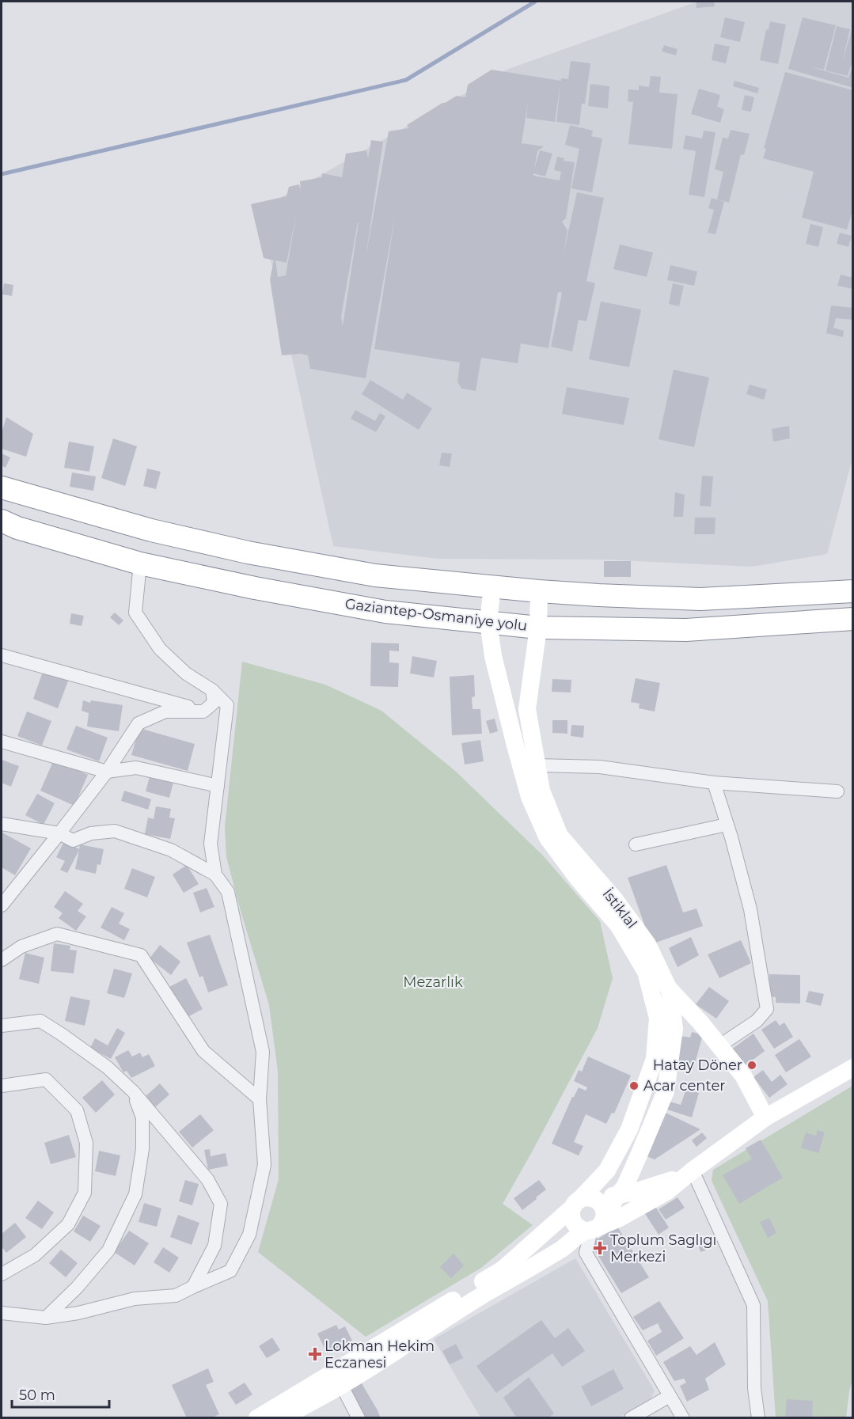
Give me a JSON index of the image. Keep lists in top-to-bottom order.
{
  "streets": {
    "highway": ["Gaziantep-Osmaniye yolu"],
    "street": ["İstiklal"]
  },
  "crossings": [
    ["Gaziantep-Osmaniye yolu", "İstiklal"]
  ],
  "parks": ["Mezarlık"],
  "places": {
    "other": ["Hatay Döner", "Acar center"],
    "health": ["Toplum Saglıgı Merkezi", "Lokman Hekim Eczanesi"]
  },
  "scale_bar": "50 m"
}
